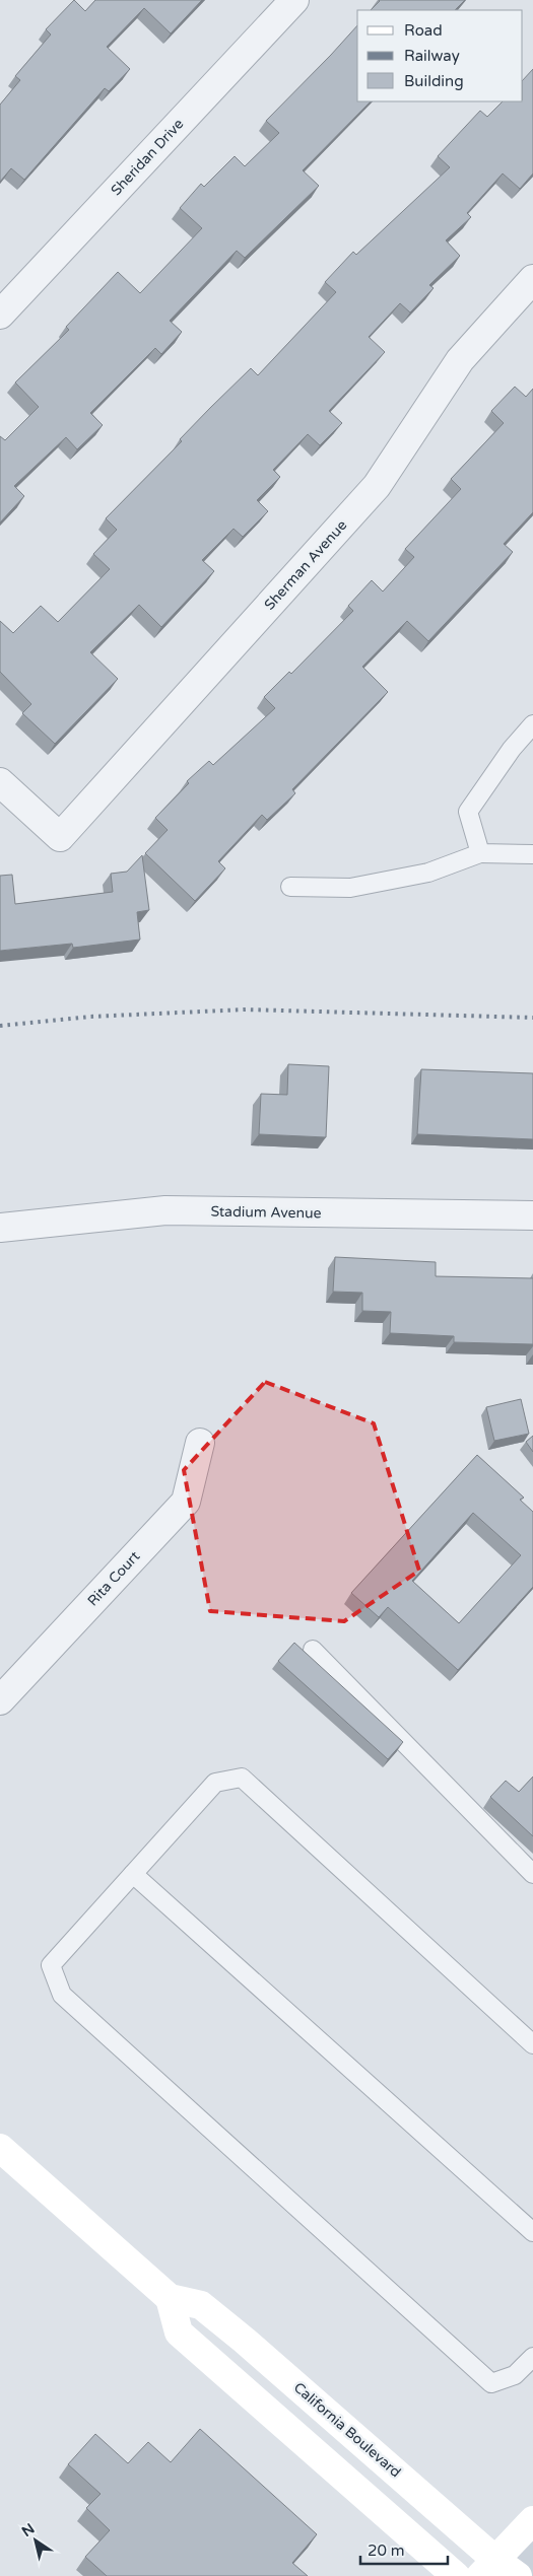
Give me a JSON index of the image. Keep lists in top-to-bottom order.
{
  "streets": {
    "street": [
      "Sheridan Drive",
      "Sherman Avenue",
      "Stadium Avenue",
      "Rita Court",
      "California Boulevard"
    ]
  },
  "legend": ["Road", "Railway", "Building"],
  "scale_bar": "20 m",
  "north": "top left"
}
